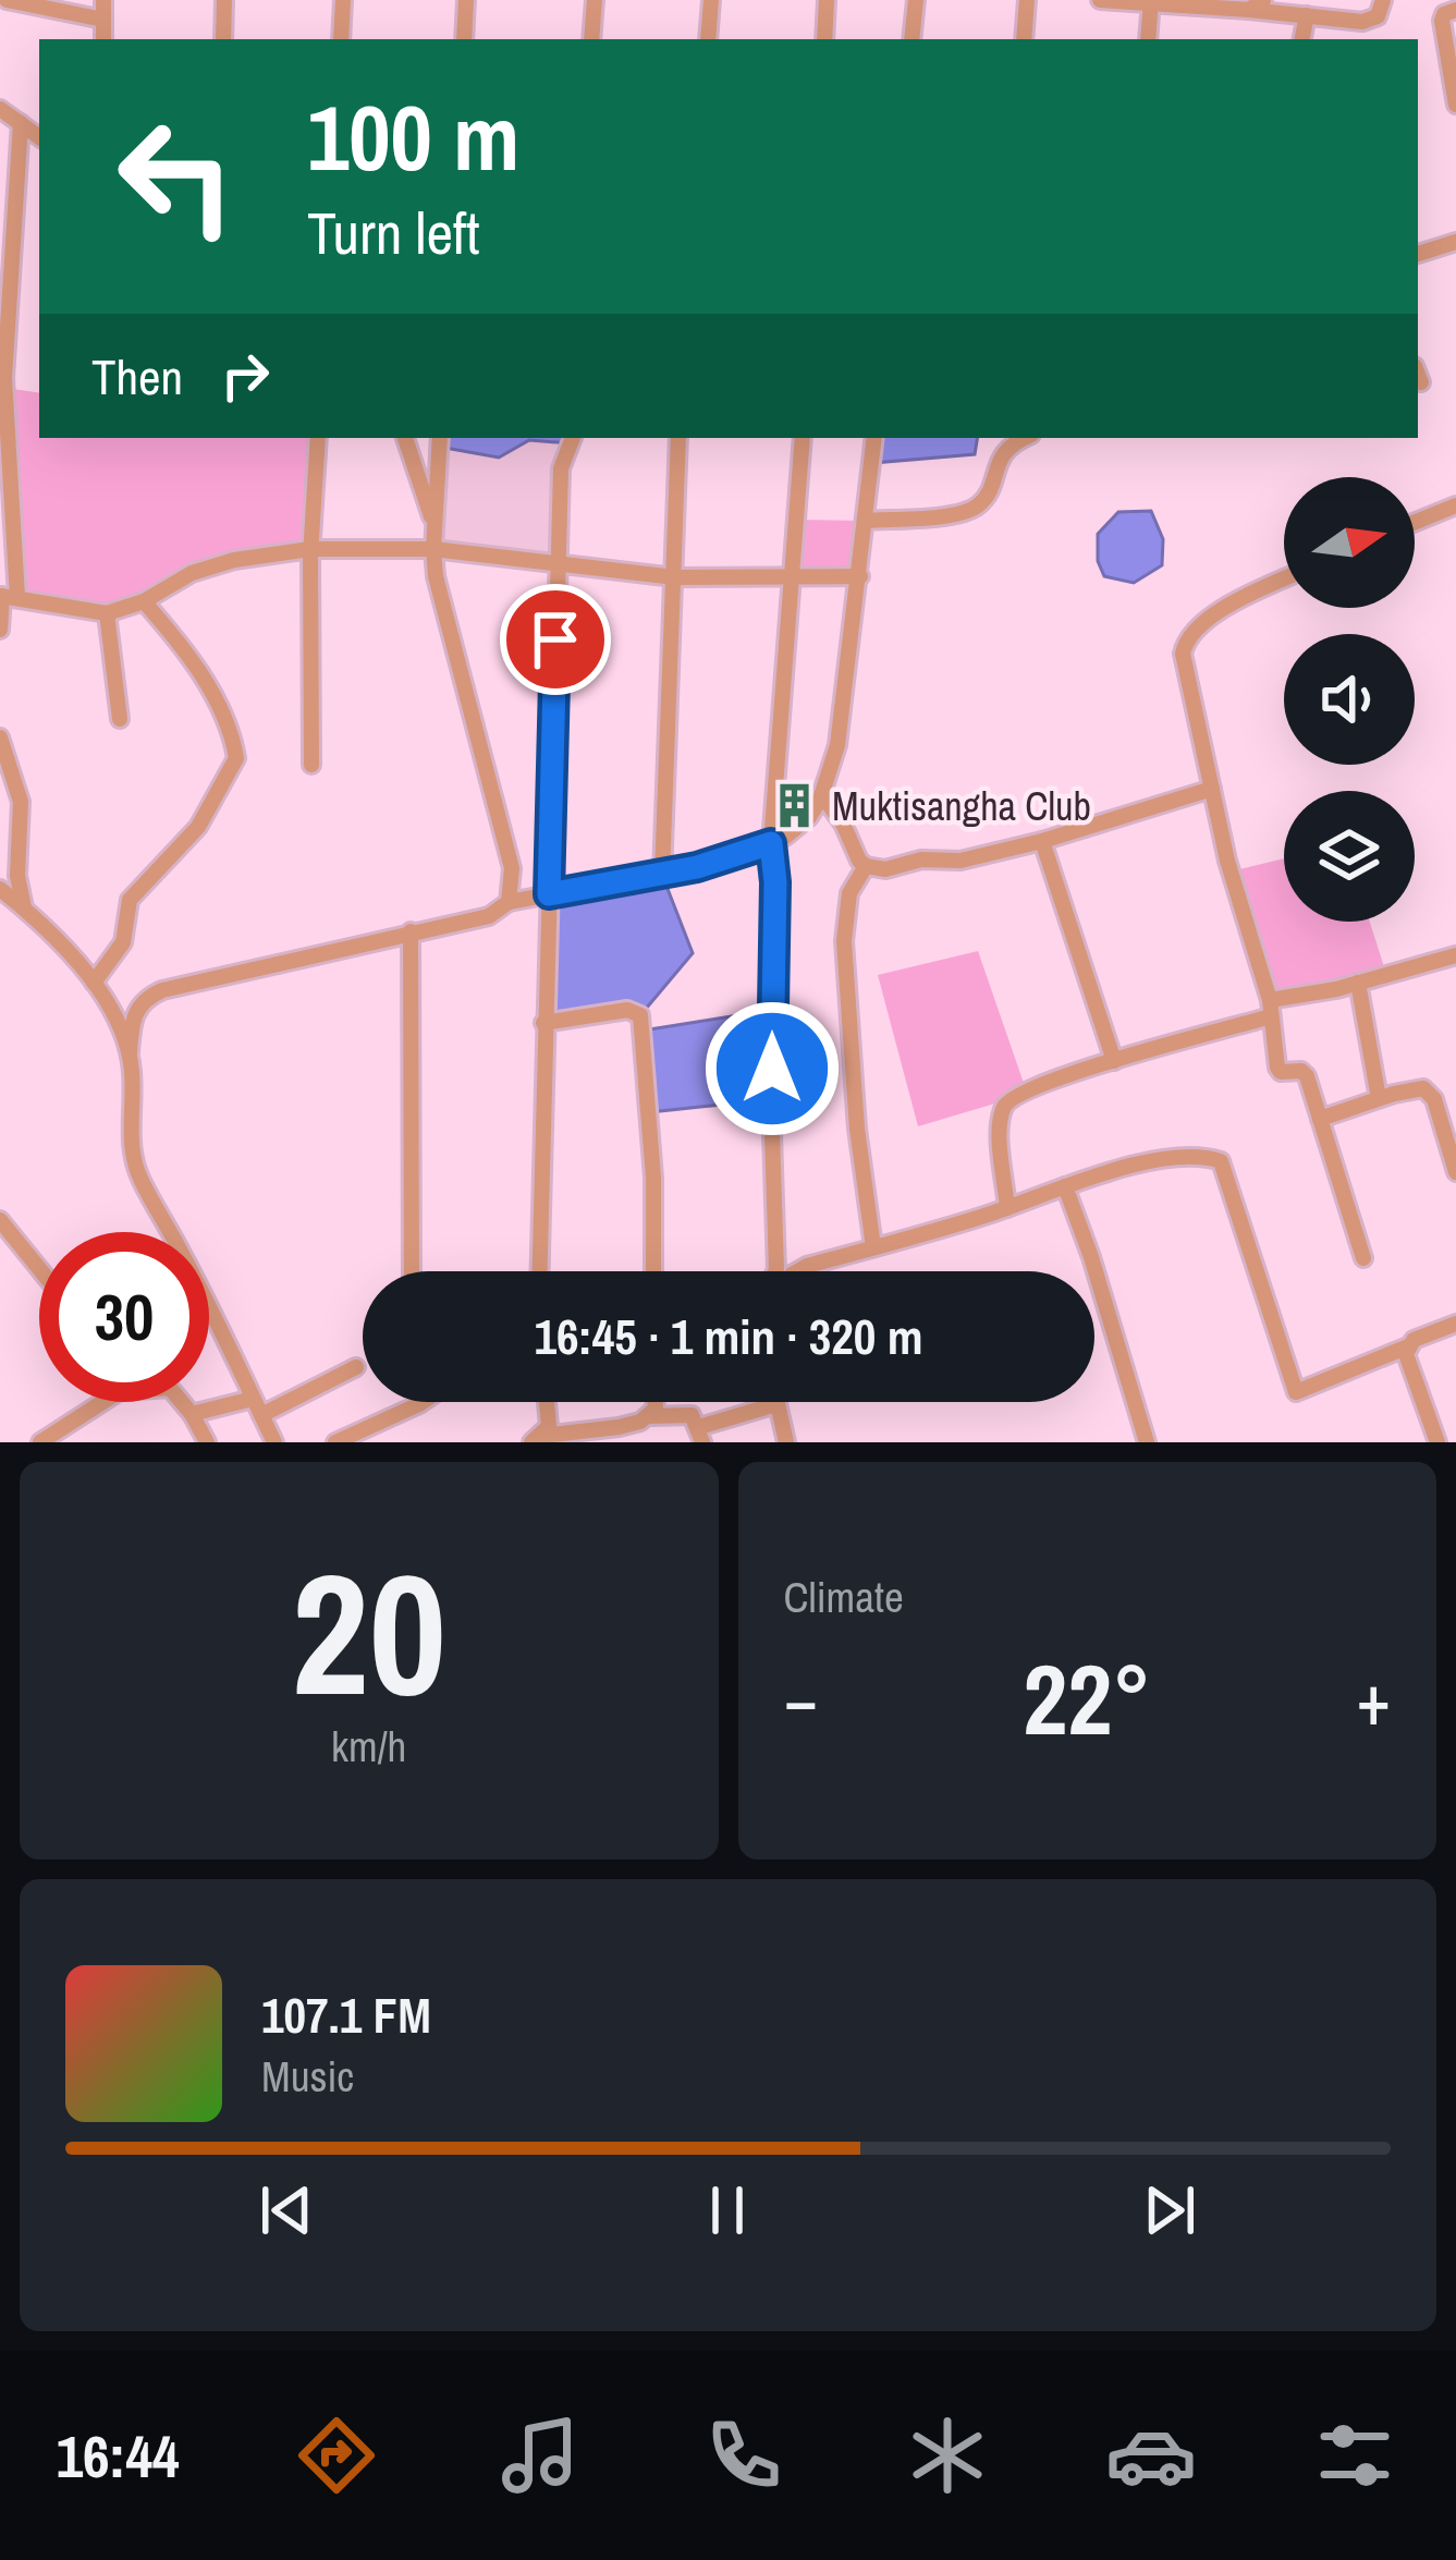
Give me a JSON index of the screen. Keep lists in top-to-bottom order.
{
  "places": {
    "building": ["Muktisangha Club"]
  },
  "north": "right",
  "page": {
    "turn": ["100 m", "Turn left"],
    "then": "Then",
    "limit": "30",
    "trip": "16:45 · 1 min · 320 m",
    "tile": [
      ["20", "km/h"],
      "Climate"
    ],
    "heat": ["−", "22°", "+"],
    "song": ["107.1 FM", "Music"],
    "tabs": "16:44"
  }
}
